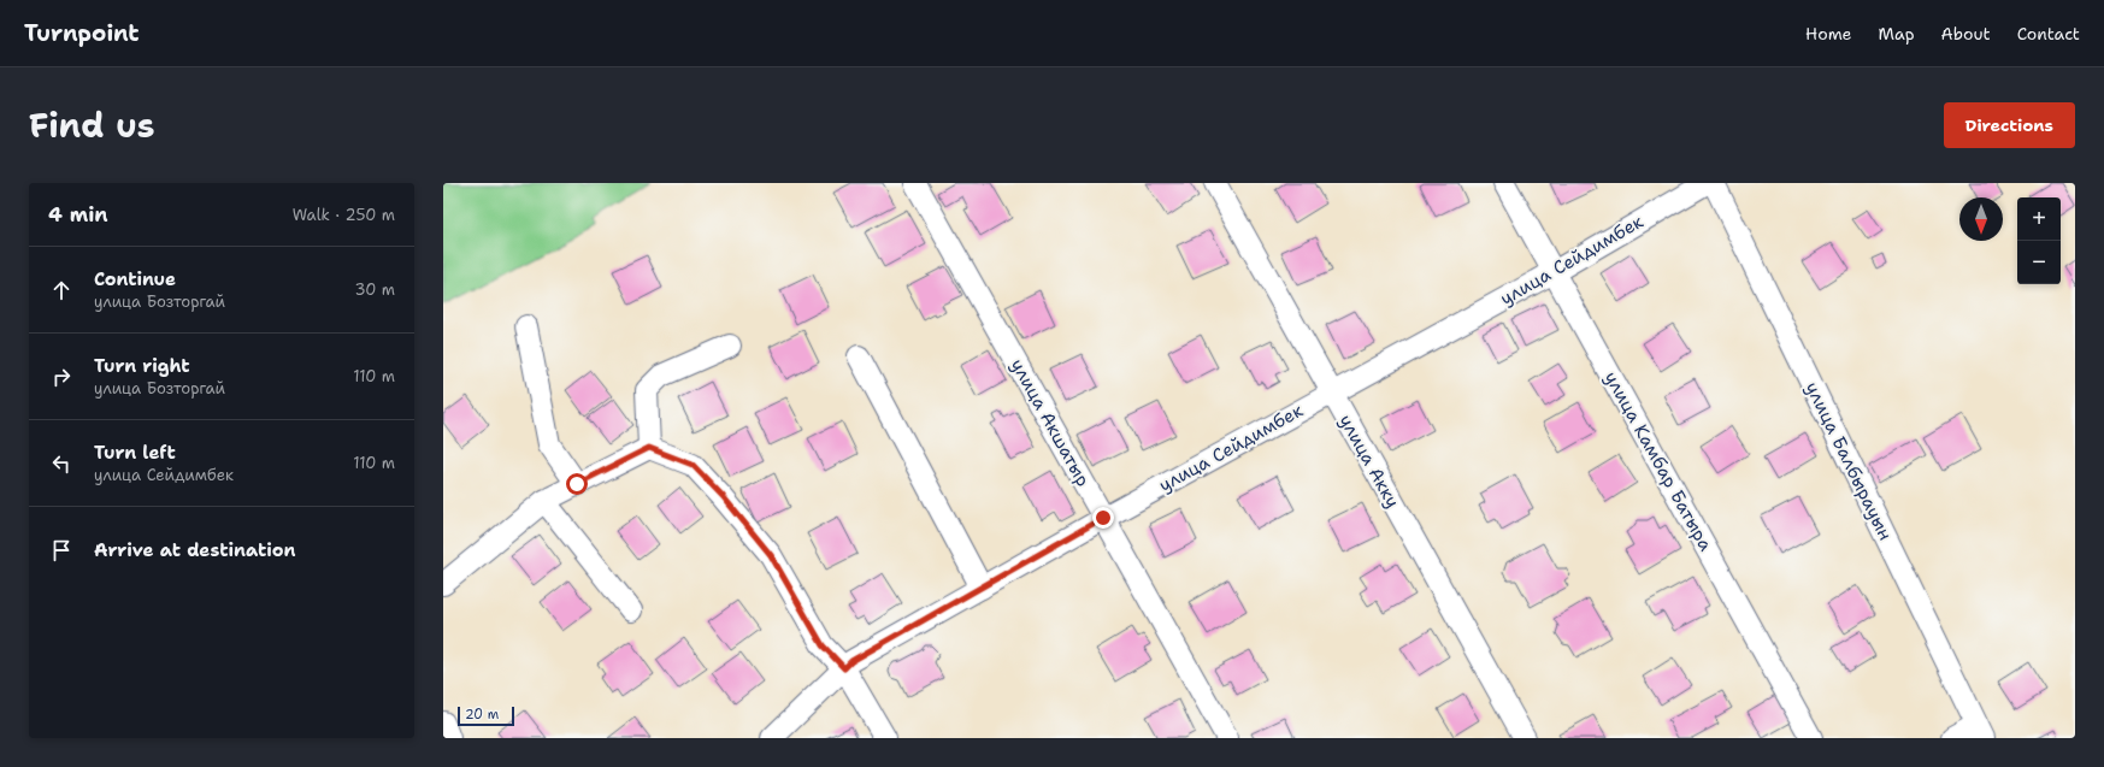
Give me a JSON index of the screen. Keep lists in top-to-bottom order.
{
  "streets": {
    "street": [
      "улица Сейдимбек",
      "улица Акшатыр",
      "улица Акку",
      "улица Камбар Батыра",
      "улица Балбырауын"
    ]
  },
  "crossings": [
    ["улица Сейдимбек", "улица Акшатыр"],
    ["улица Сейдимбек", "улица Акку"],
    ["улица Сейдимбек", "улица Камбар Батыра"]
  ],
  "scale_bar": "20 m",
  "north": "bottom",
  "page": {
    "header": "Turnpoint",
    "nav": [
      "Home",
      "Map",
      "About",
      "Contact"
    ],
    "title": "Find us",
    "buttons": "Directions",
    "heading": ["4 min", "Walk · 250 m"],
    "map_buttons": ["+", "−"],
    "list": [
      ["Continue", "улица Бозторгай", "30 m"],
      ["Turn right", "улица Бозторгай", "110 m"],
      ["Turn left", "улица Сейдимбек", "110 m"],
      "Arrive at destination"
    ],
    "scale": "20 m"
  }
}
